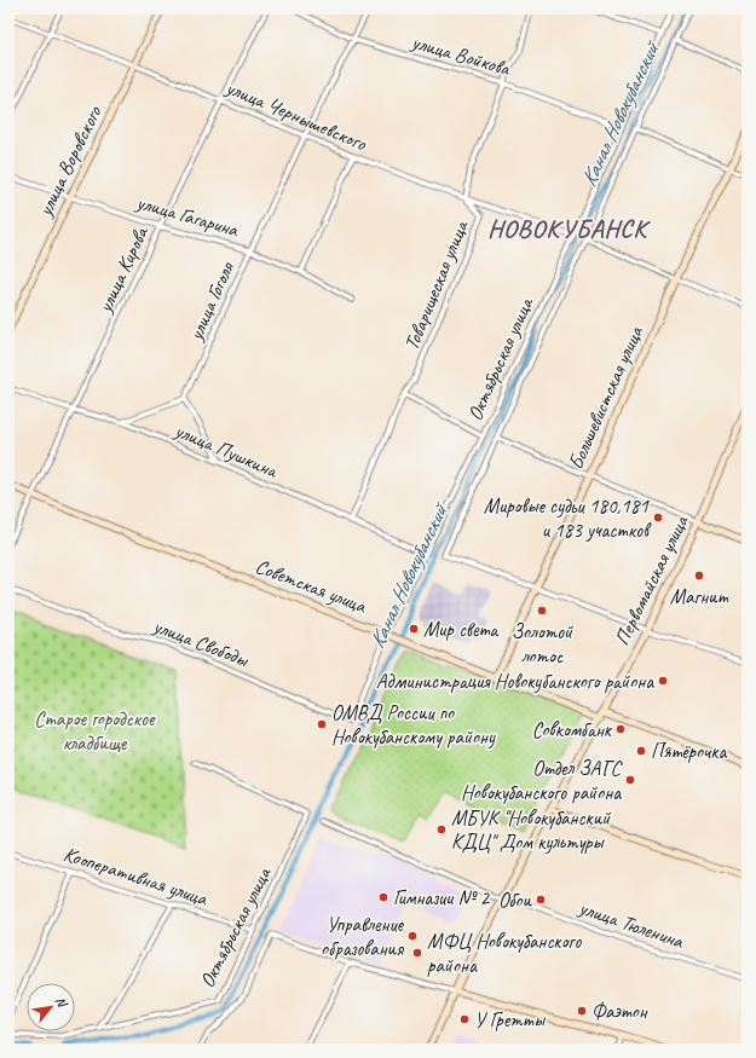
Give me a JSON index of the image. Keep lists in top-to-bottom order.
{
  "streets": {
    "main road": [
      "улица Воровского",
      "Большевистская улица",
      "Первомайская улица",
      "Советская улица"
    ],
    "street": [
      "улица Войкова",
      "улица Чернышевского",
      "улица Гагарина",
      "улица Кирова",
      "Товарищеская улица",
      "улица Гоголя",
      "Октябрьская улица",
      "улица Пушкина",
      "улица Свободы",
      "Кооперативная улица",
      "улица Тюленина"
    ]
  },
  "crossings": [
    ["улица Войкова", "Товарищеская улица"],
    ["улица Войкова", "улица Гоголя"],
    ["улица Войкова", "Октябрьская улица"],
    ["улица Чернышевского", "улица Воровского"],
    ["улица Чернышевского", "улица Кирова"],
    ["улица Чернышевского", "Товарищеская улица"],
    ["улица Чернышевского", "улица Гоголя"],
    ["улица Чернышевского", "Октябрьская улица"],
    ["улица Воровского", "улица Гагарина"],
    ["улица Гагарина", "улица Кирова"],
    ["улица Гагарина", "улица Гоголя"],
    ["улица Кирова", "улица Пушкина"],
    ["улица Кирова", "Советская улица"],
    ["Товарищеская улица", "улица Пушкина"],
    ["Октябрьская улица", "Большевистская улица"],
    ["Октябрьская улица", "улица Пушкина"],
    ["Октябрьская улица", "Советская улица"],
    ["Октябрьская улица", "улица Свободы"],
    ["Октябрьская улица", "Кооперативная улица"],
    ["Большевистская улица", "Советская улица"],
    ["Первомайская улица", "Советская улица"],
    ["Первомайская улица", "улица Тюленина"]
  ],
  "districts": ["НОВОКУБАНСК"],
  "water": ["Канал Новокубанский"],
  "parks": ["Старое городское кладбище"],
  "places": [
    "Мировые судьи 180,181 и 183 участков",
    "Магнит",
    "Золотой лотос",
    "Мир света",
    "Администрация Новокубанского района",
    "ОМВД России по Новокубанскому району",
    "Совкомбанк",
    "Пятёрочка",
    "Отдел ЗАГС Новокубанского района",
    "МБУК \"Новокубанский КДЦ\" Дом культуры",
    "Гимназии № 2",
    "Обои",
    "Управление образования",
    "МФЦ Новокубанского района",
    "Фаэтон",
    "У Гретты"
  ],
  "north": "top right"
}
